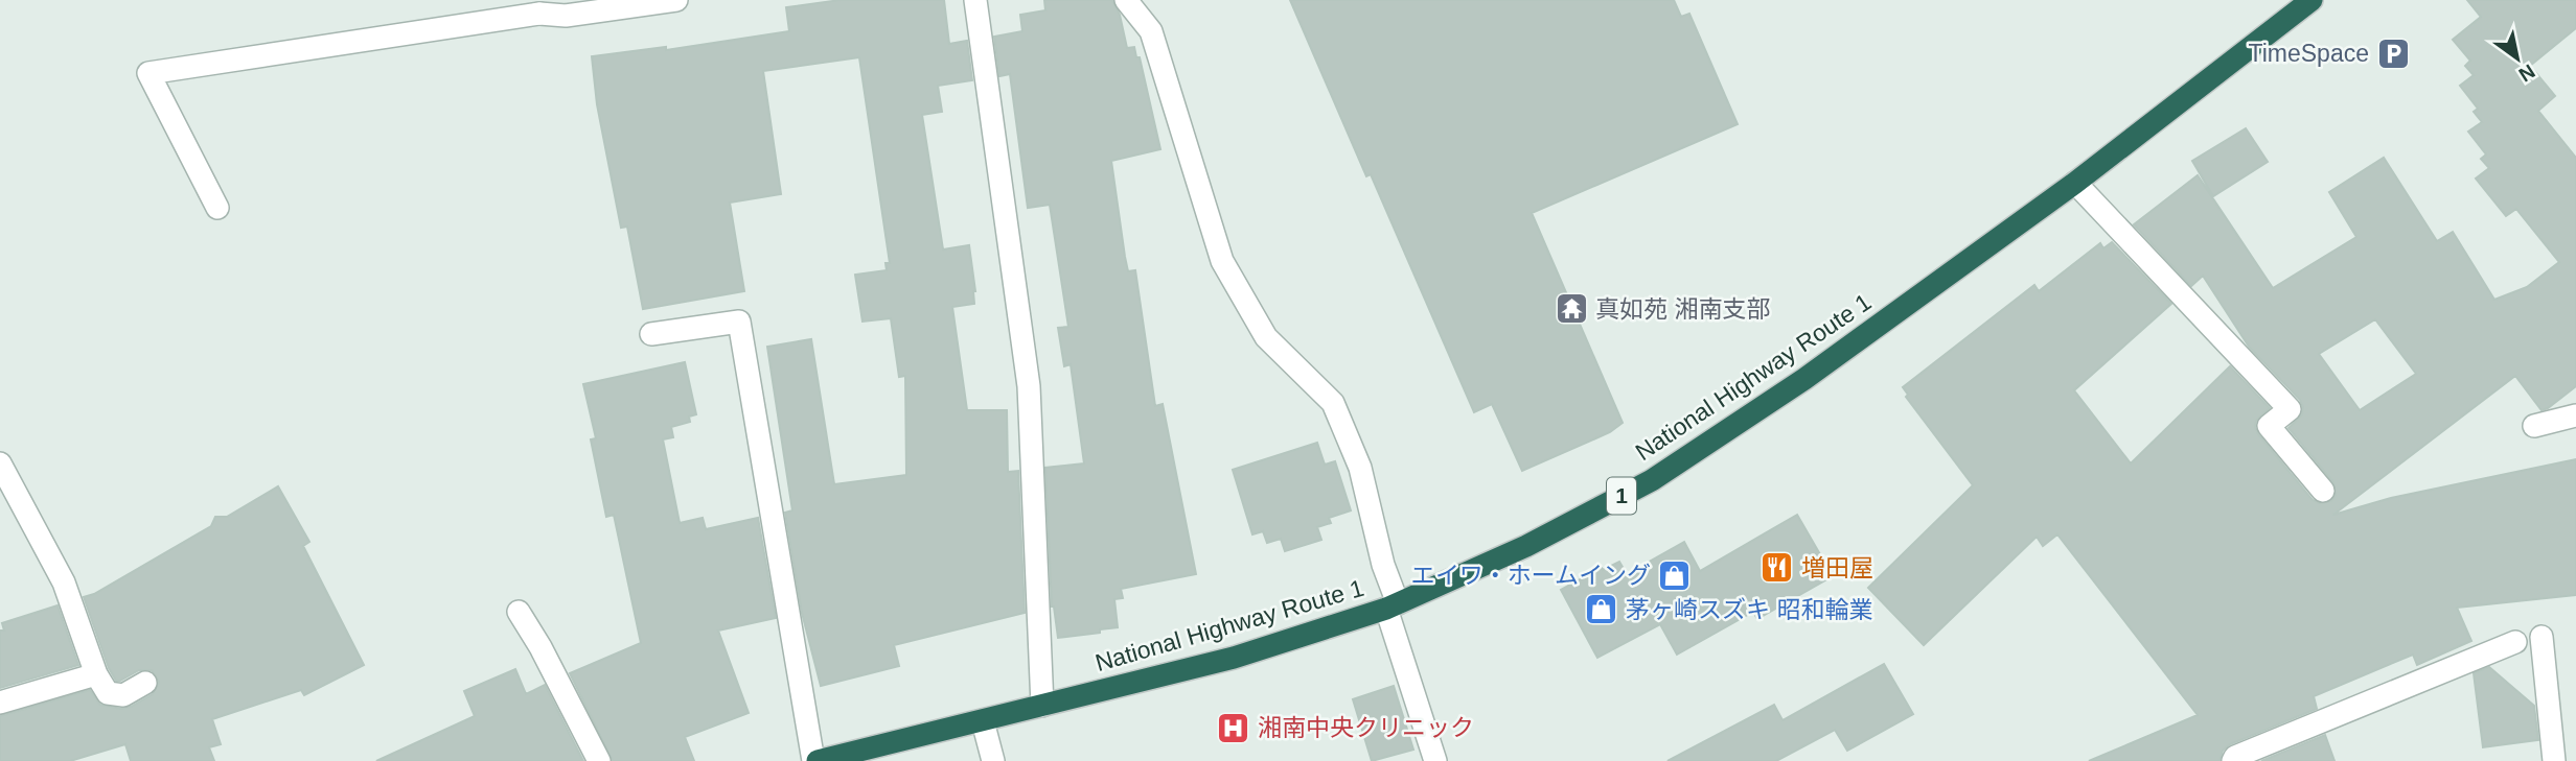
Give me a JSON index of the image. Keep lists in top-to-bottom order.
{
  "streets": {
    "highway": ["National Highway Route 1", "1"]
  },
  "places": {
    "parking": ["TimeSpace"],
    "temple": ["真如苑 湘南支部"],
    "restaurant": ["増田屋"],
    "shop": ["エイワ・ホームイング", "茅ヶ崎スズキ 昭和輪業"],
    "hospital": ["湘南中央クリニック"]
  },
  "north": "bottom right"
}
